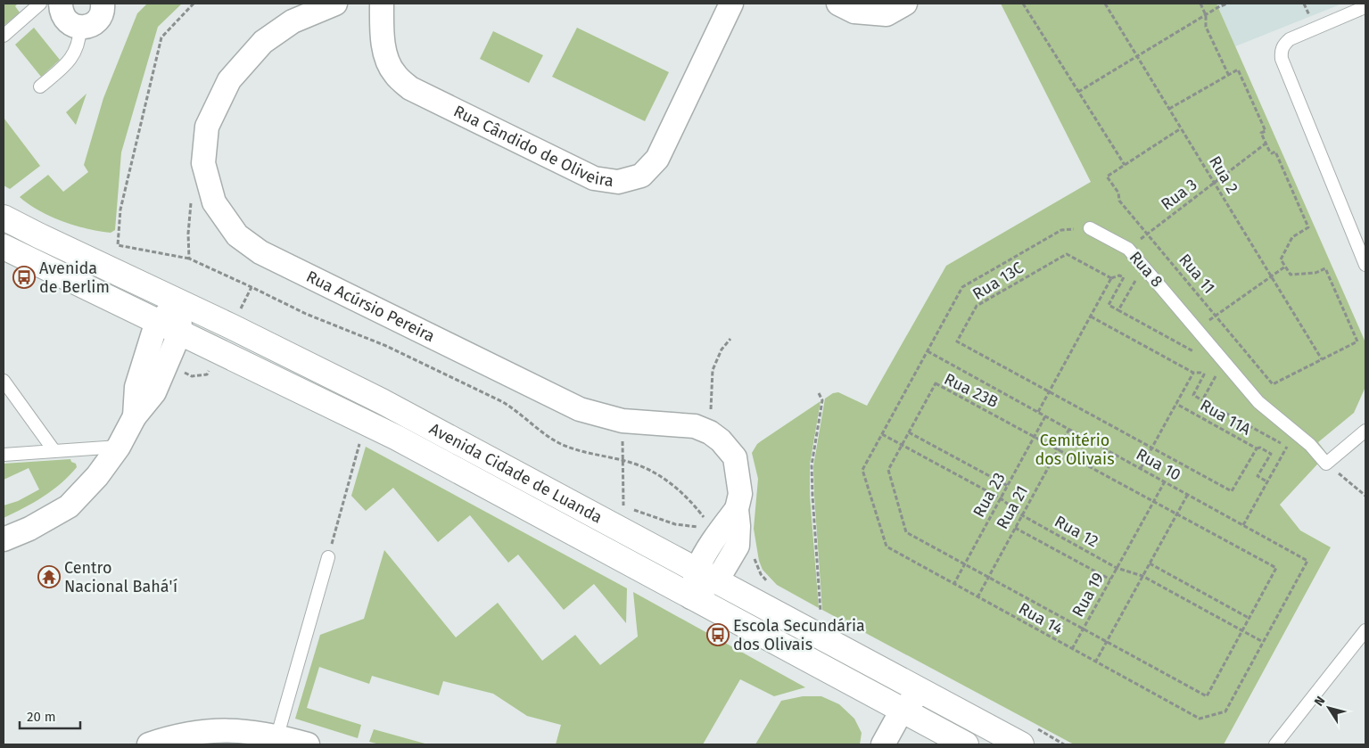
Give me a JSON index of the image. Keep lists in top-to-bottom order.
{
  "streets": {
    "main road": ["Avenida Cidade de Luanda"],
    "street": ["Rua Cândido de Oliveira", "Rua Acúrsio Pereira"],
    "lane": ["Rua 8"],
    "path": [
      "Rua 2",
      "Rua 3",
      "Rua 11",
      "Rua 13C",
      "Rua 23B",
      "Rua 11A",
      "Rua 10",
      "Rua 23",
      "Rua 21",
      "Rua 12",
      "Rua 19",
      "Rua 14"
    ]
  },
  "crossings": [
    ["Rua 2", "Rua 3"],
    ["Rua 2", "Rua 11"],
    ["Rua 3", "Rua 8"],
    ["Rua 3", "Rua 11"],
    ["Rua Acúrsio Pereira", "Avenida Cidade de Luanda"],
    ["Rua 23B", "Rua 23"],
    ["Rua 23B", "Rua 12"],
    ["Rua 23B", "Rua 14"],
    ["Rua 11A", "Rua 10"],
    ["Rua 10", "Rua 23"],
    ["Rua 10", "Rua 21"],
    ["Rua 10", "Rua 19"],
    ["Rua 10", "Rua 14"],
    ["Rua 23", "Rua 12"],
    ["Rua 23", "Rua 14"],
    ["Rua 21", "Rua 12"],
    ["Rua 21", "Rua 14"],
    ["Rua 12", "Rua 19"],
    ["Rua 12", "Rua 14"],
    ["Rua 19", "Rua 14"]
  ],
  "parks": ["Cemitério dos Olivais"],
  "places": {
    "bus stop": ["Avenida de Berlim", "Escola Secundária dos Olivais"],
    "temple": ["Centro Nacional Bahá'í"]
  },
  "scale_bar": "20 m",
  "north": "top left"
}
